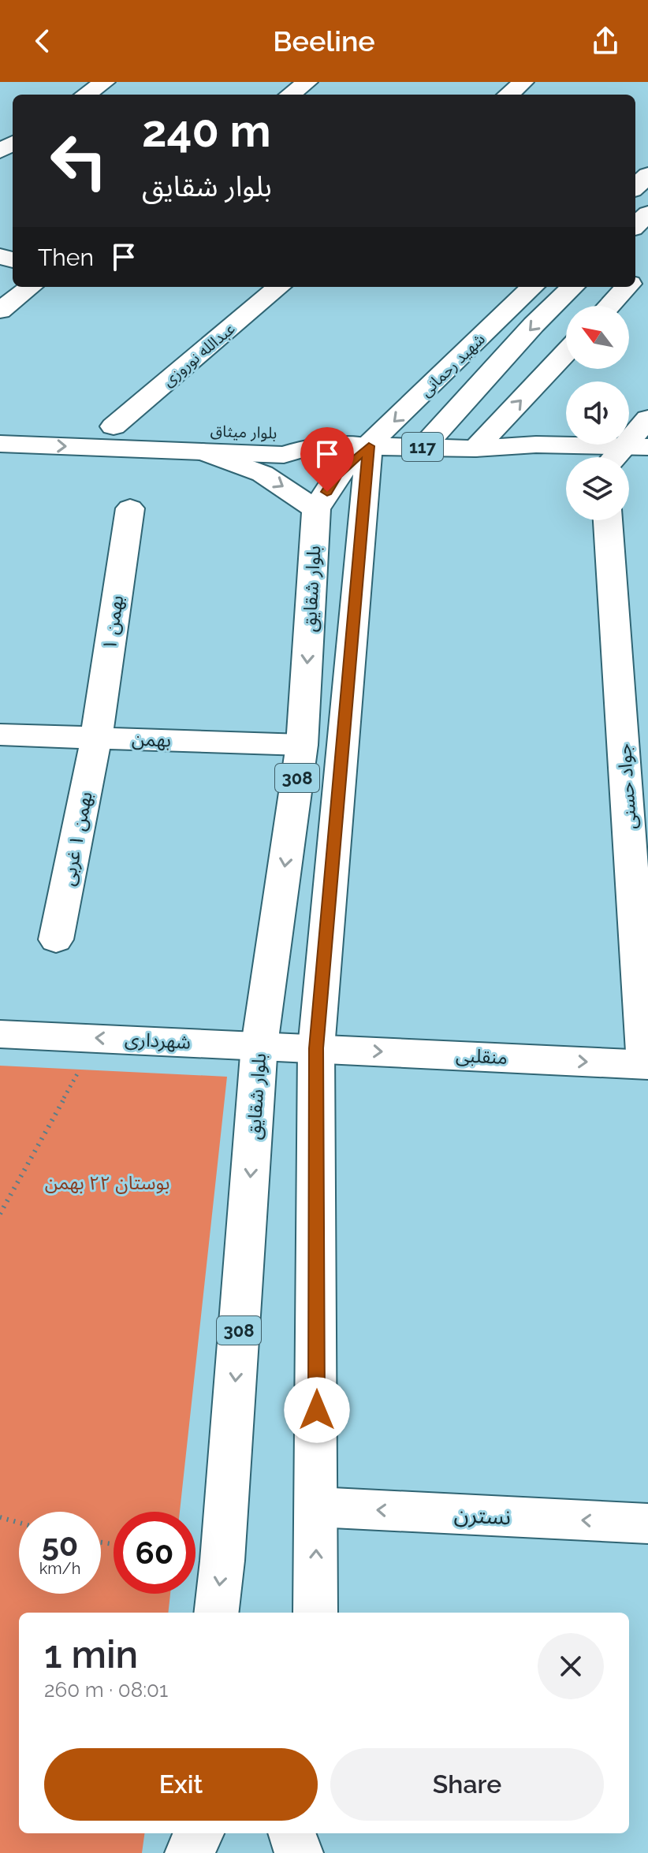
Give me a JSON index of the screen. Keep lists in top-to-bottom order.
{
  "streets": {
    "main road": [
      "عبدالله نوروزی",
      "شهید رحمانی",
      "بلوار میثاق",
      "117",
      "بلوار شقایق",
      "بهمن ۱",
      "بهمن",
      "308",
      "جواد حسنی",
      "بهمن ۱ غربی",
      "شهرداری",
      "منقلبی",
      "نسترن"
    ]
  },
  "crossings": [
    ["عبدالله نوروزی", "بلوار میثاق"],
    ["شهید رحمانی", "117"],
    ["شهید رحمانی", "بلوار شقایق"],
    ["شهید رحمانی", "308"],
    ["بلوار میثاق", "117"],
    ["117", "بلوار شقایق"],
    ["117", "308"],
    ["بلوار شقایق", "بهمن"],
    ["بلوار شقایق", "308"],
    ["بلوار شقایق", "شهرداری"],
    ["بهمن ۱", "بهمن"],
    ["بهمن ۱", "بهمن ۱ غربی"],
    ["بهمن", "بهمن ۱ غربی"],
    ["308", "شهرداری"],
    ["308", "منقلبی"],
    ["308", "نسترن"],
    ["جواد حسنی", "منقلبی"],
    ["شهرداری", "منقلبی"]
  ],
  "one_way": ["شهرداری", "منقلبی", "نسترن"],
  "parks": ["بوستان ۲۲ بهمن"],
  "north": "top left",
  "page": {
    "header": "Beeline",
    "turn": ["240 m", "بلوار شقایق"],
    "then": "Then",
    "speed": "50 km/h",
    "limit": "60",
    "heading": ["1 min", "260 m · 08:01"],
    "buttons": ["Exit", "Share"]
  }
}
